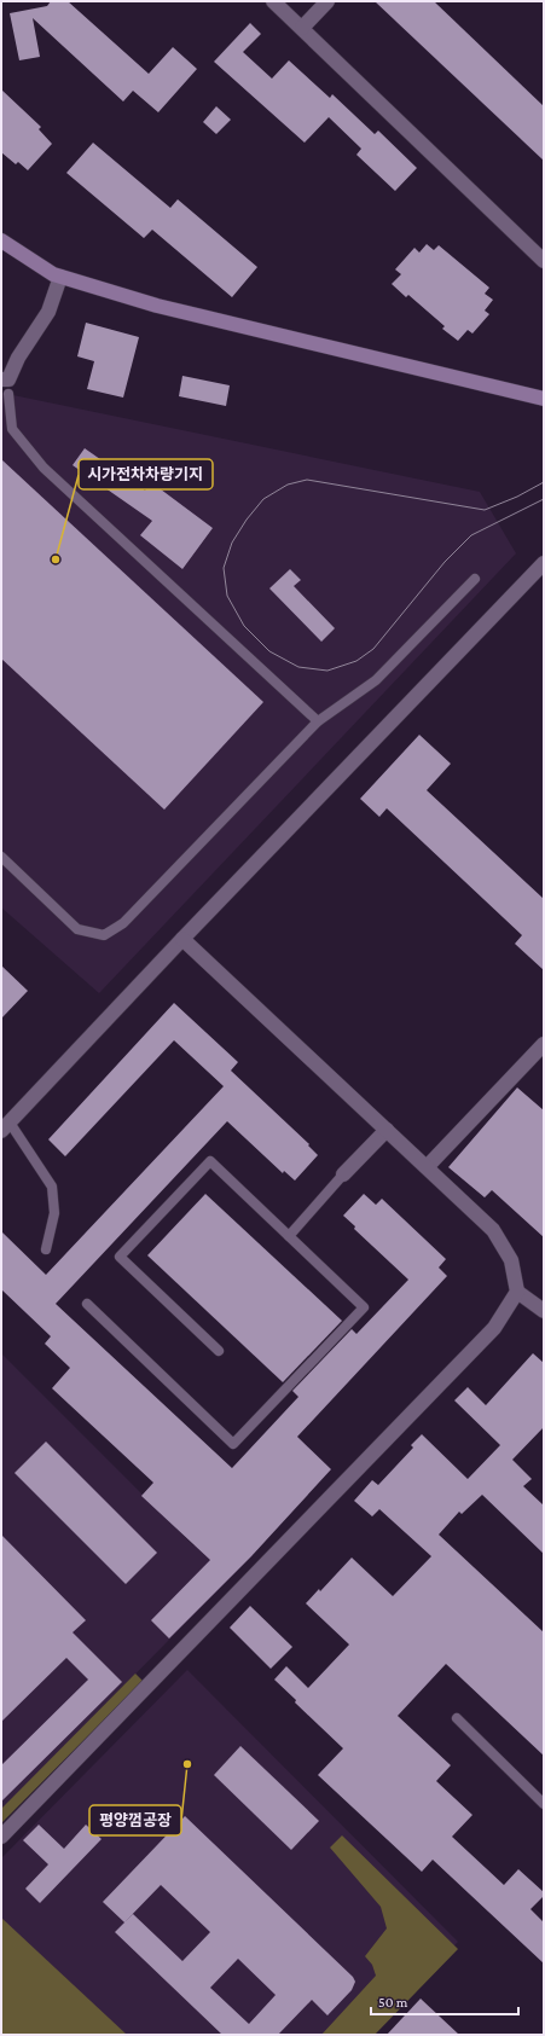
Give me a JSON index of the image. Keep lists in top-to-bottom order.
{
  "places": ["시가전차차량기지", "평양껌공장"],
  "scale_bar": "50 m"
}
